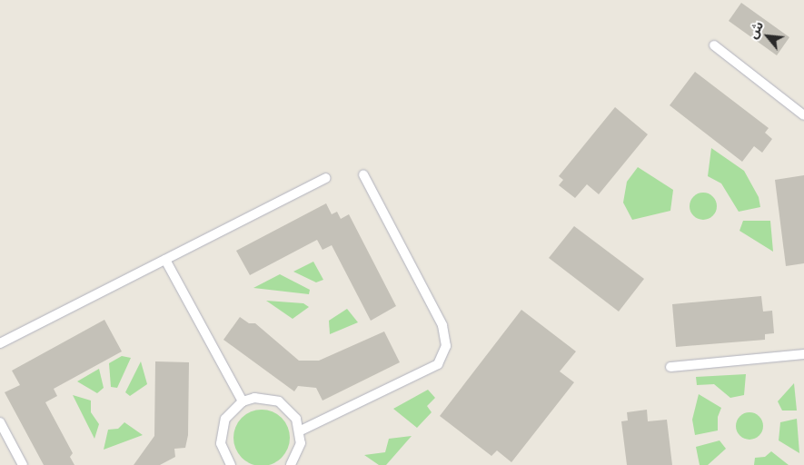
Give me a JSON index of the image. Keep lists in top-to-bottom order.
{
  "north": "top left"
}
